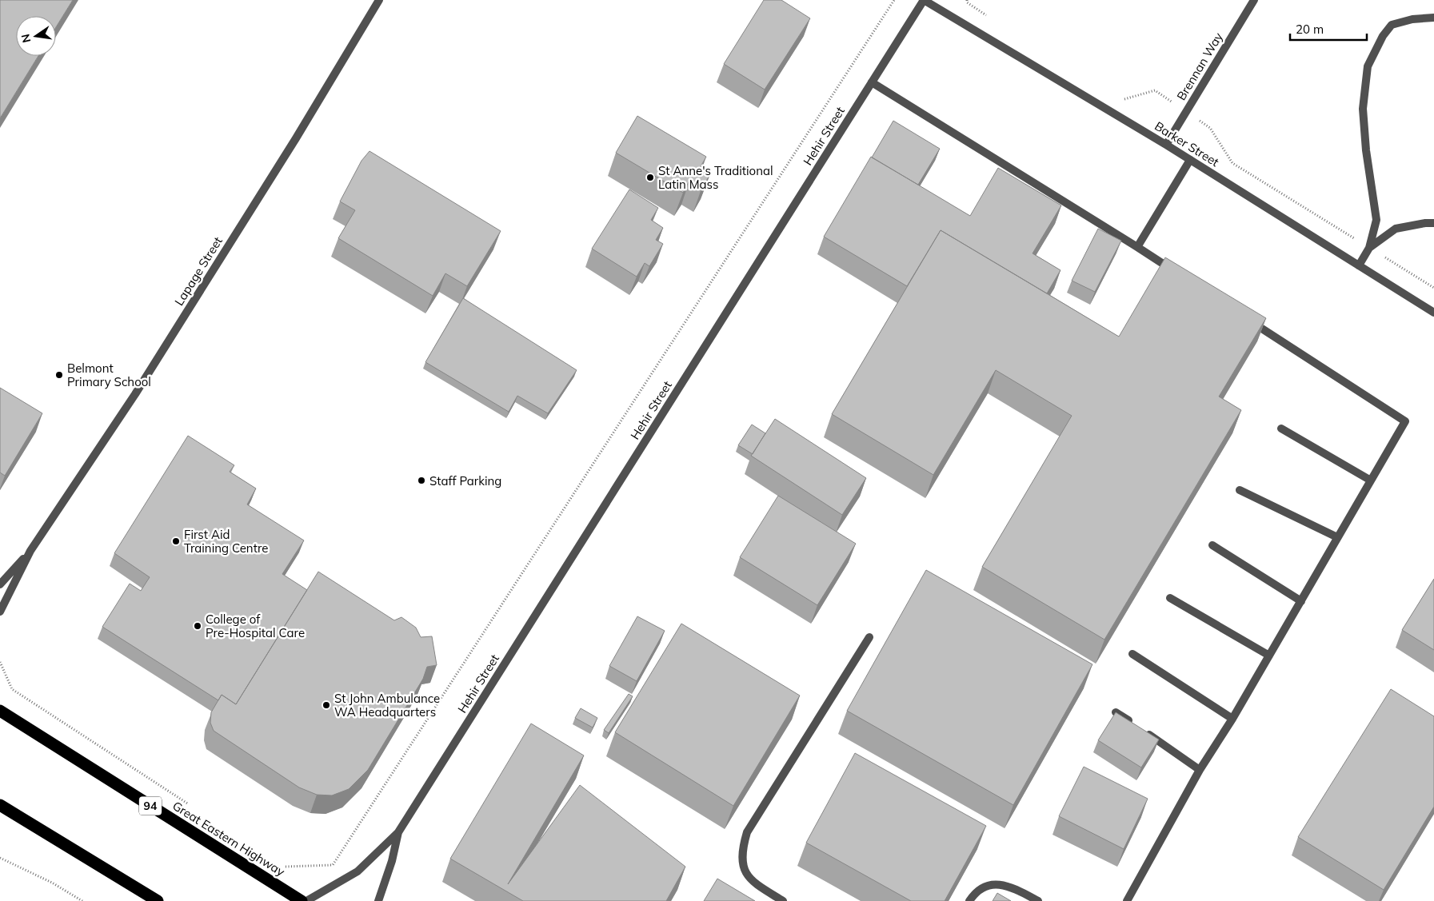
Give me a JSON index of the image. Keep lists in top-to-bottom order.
{
  "streets": {
    "highway": ["94", "Great Eastern Highway"],
    "street": [
      "Brennan Way",
      "Hehir Street",
      "Barker Street",
      "Lapage Street"
    ]
  },
  "crossings": [
    ["Brennan Way", "Barker Street"],
    ["Hehir Street", "Barker Street"]
  ],
  "places": [
    "St Anne's Traditional Latin Mass",
    "Belmont Primary School",
    "Staff Parking",
    "First Aid Training Centre",
    "College of Pre-Hospital Care",
    "St John Ambulance WA Headquarters"
  ],
  "scale_bar": "20 m",
  "north": "left"
}
